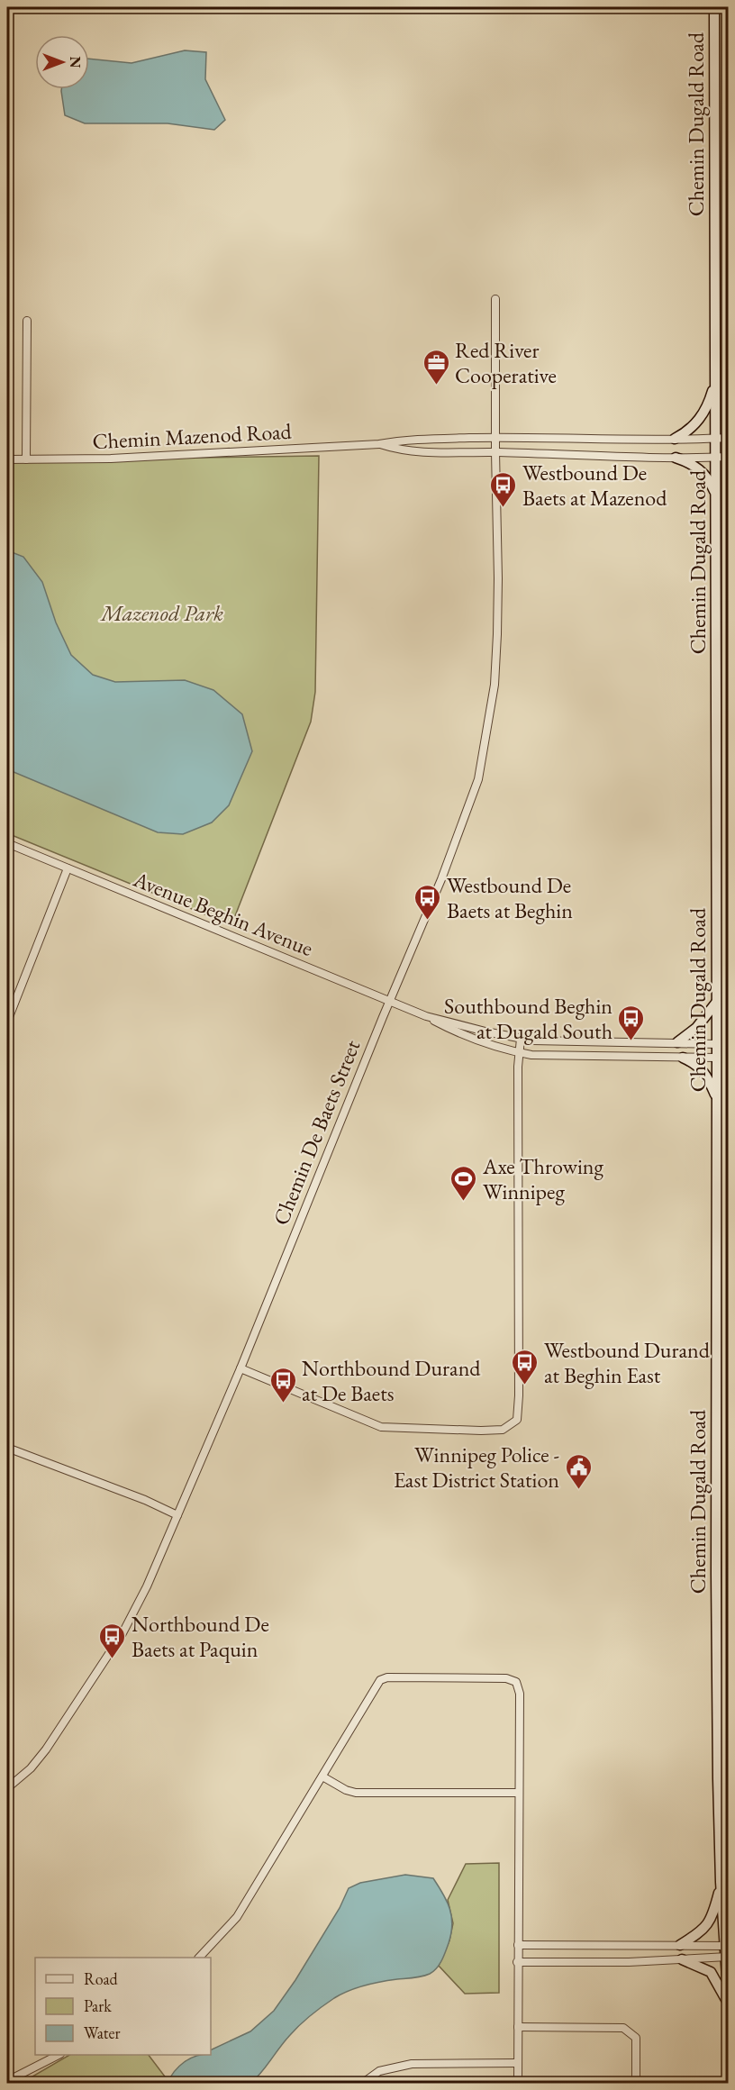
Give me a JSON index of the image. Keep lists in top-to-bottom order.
{
  "streets": {
    "main road": ["Chemin Dugald Road"],
    "street": ["Chemin Mazenod Road", "Avenue Beghin Avenue", "Chemin De Baets Street"]
  },
  "crossings": [
    ["Chemin Dugald Road", "Chemin Mazenod Road"],
    ["Chemin Dugald Road", "Avenue Beghin Avenue"],
    ["Chemin Mazenod Road", "Chemin De Baets Street"],
    ["Avenue Beghin Avenue", "Chemin De Baets Street"]
  ],
  "parks": ["Mazenod Park"],
  "places": {
    "office": ["Red River Cooperative"],
    "bus stop": [
      "Westbound De Baets at Mazenod",
      "Westbound De Baets at Beghin",
      "Southbound Beghin at Dugald South",
      "Westbound Durand at Beghin East",
      "Northbound Durand at De Baets",
      "Northbound De Baets at Paquin"
    ],
    "sports": ["Axe Throwing Winnipeg"],
    "public building": ["Winnipeg Police - East District Station"]
  },
  "legend": ["Road", "Park", "Water"],
  "north": "right"
}
